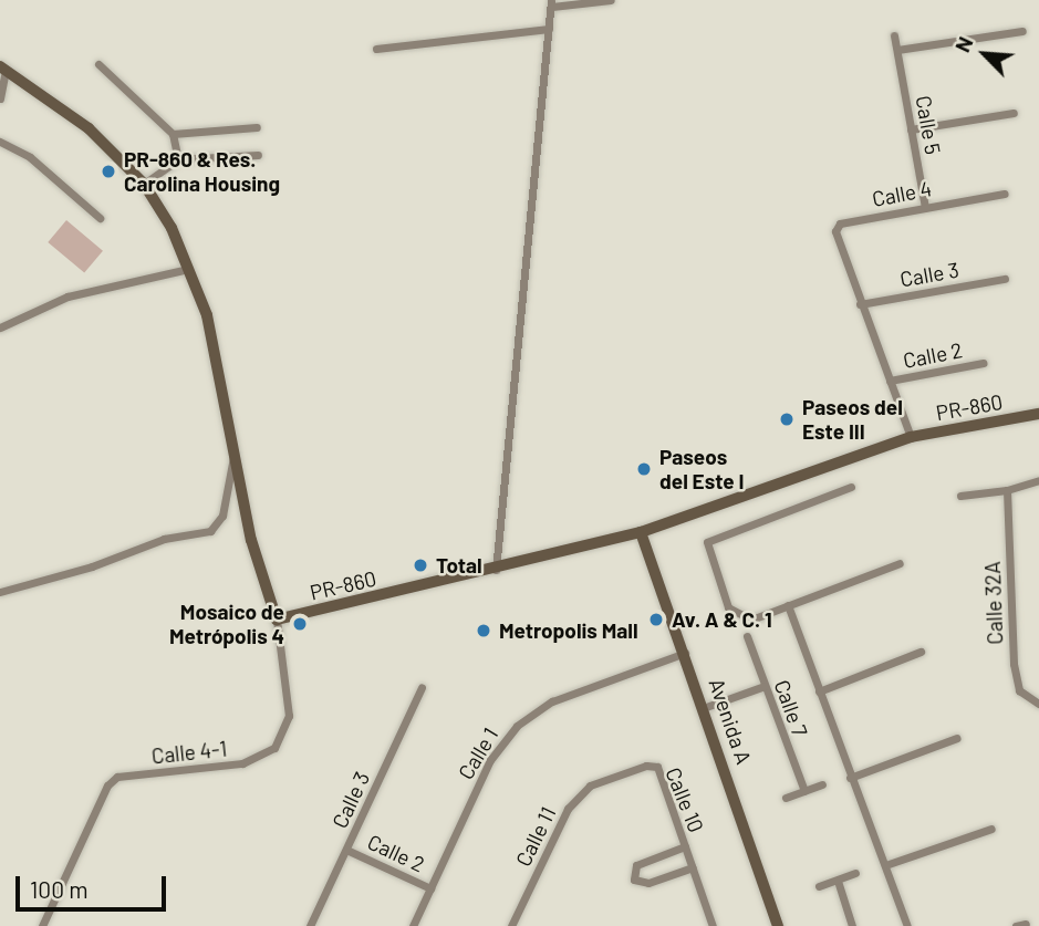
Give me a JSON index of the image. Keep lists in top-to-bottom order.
{
  "streets": {
    "street": [
      "Calle 5",
      "Calle 4",
      "Calle 3",
      "Calle 2",
      "PR-860",
      "Calle 32A",
      "Calle 7",
      "Avenida A",
      "Calle 4-1",
      "Calle 1",
      "Calle 10",
      "Calle 11"
    ]
  },
  "crossings": [
    ["Calle 5", "Calle 4"],
    ["Calle 4", "Calle 3"],
    ["Calle 3", "Calle 2"],
    ["Calle 2", "Calle 1"],
    ["PR-860", "Avenida A"],
    ["PR-860", "Calle 4-1"],
    ["Avenida A", "Calle 1"],
    ["Calle 10", "Calle 11"]
  ],
  "places": [
    "PR-860 & Res. Carolina Housing",
    "Paseos del Este III",
    "Paseos del Este I",
    "Total",
    "Av. A & C. 1",
    "Mosaico de Metrópolis 4",
    "Metropolis Mall"
  ],
  "scale_bar": "100 m",
  "north": "top left"
}
